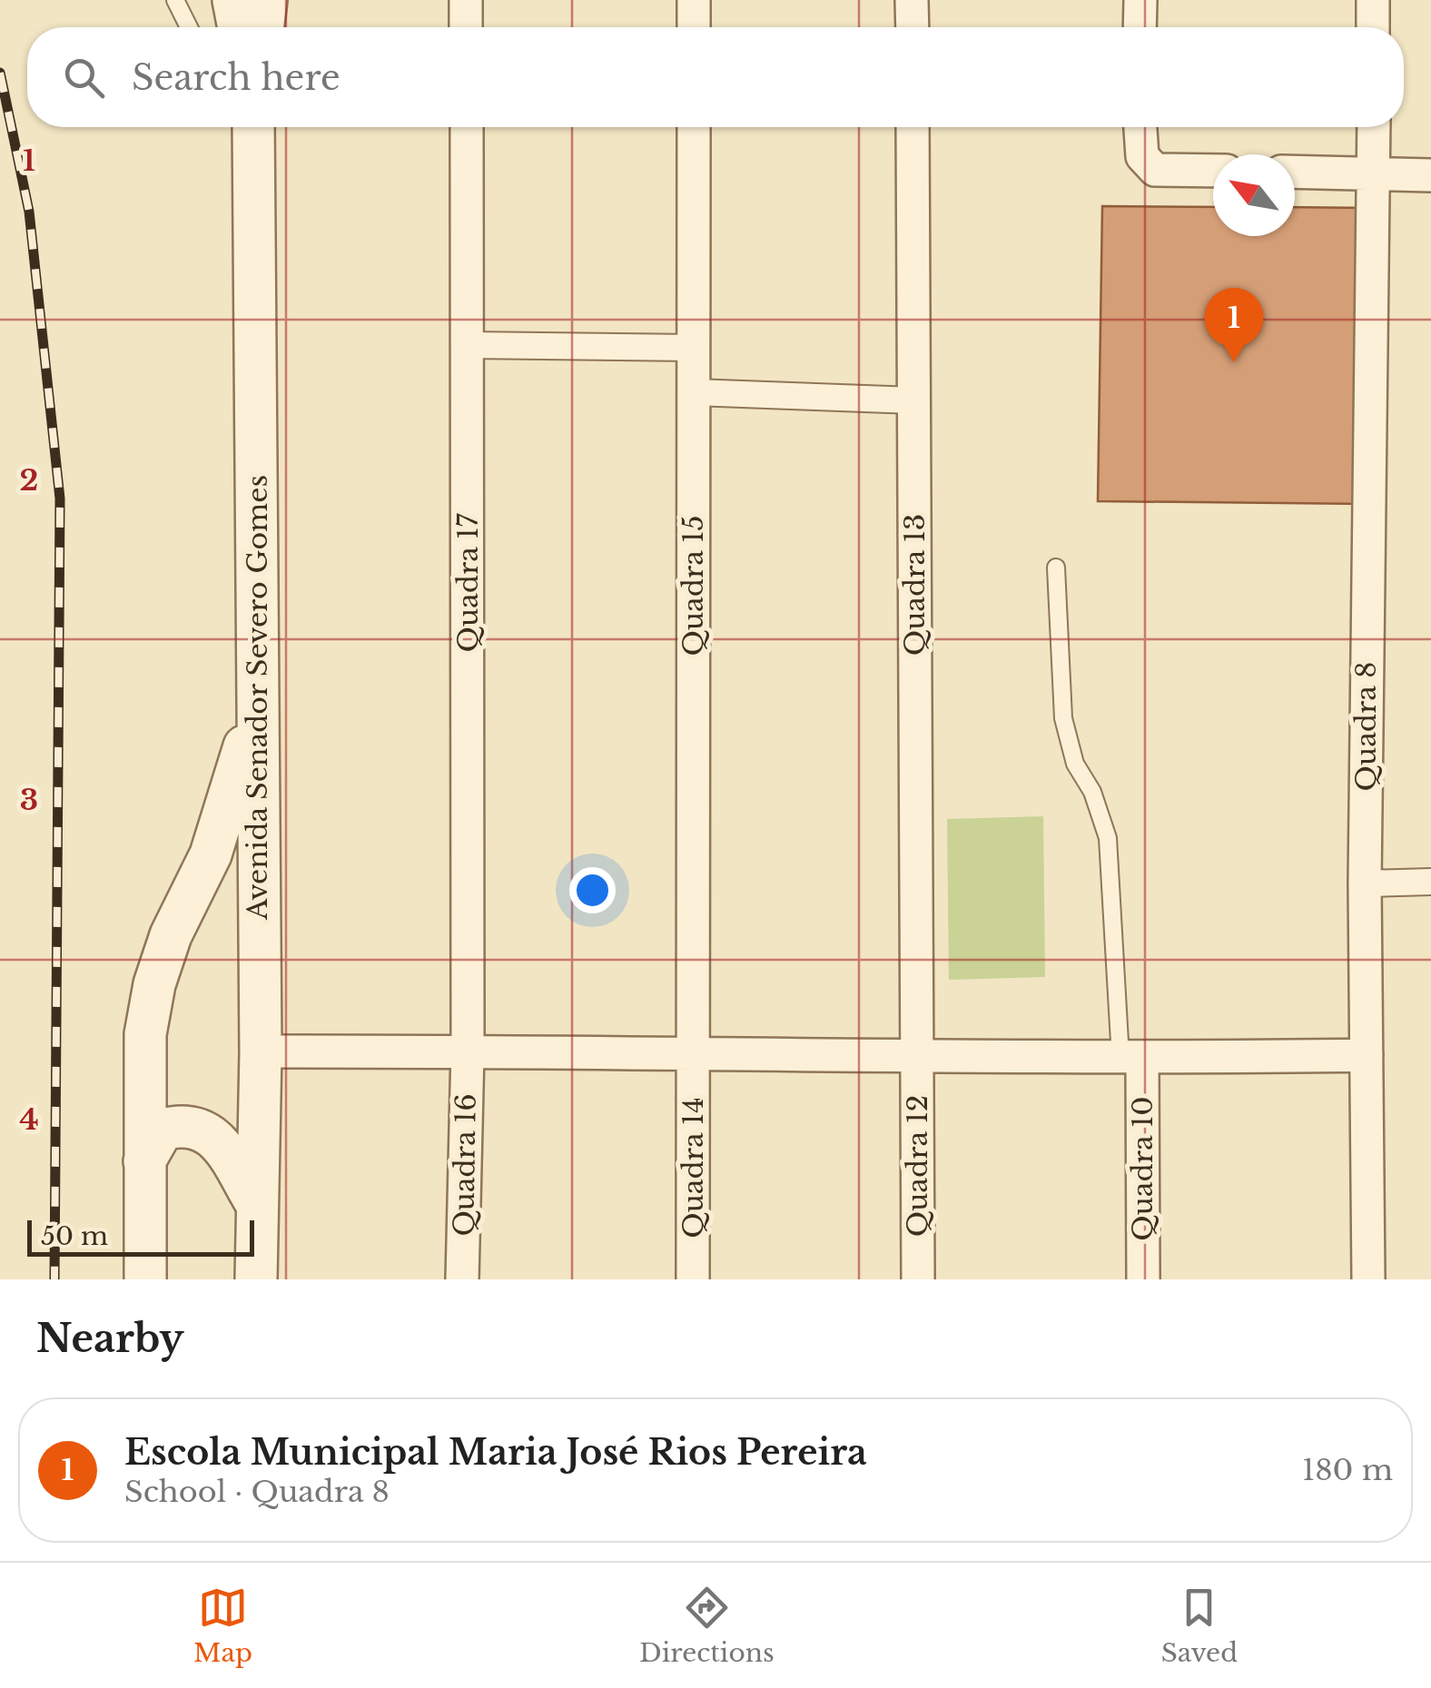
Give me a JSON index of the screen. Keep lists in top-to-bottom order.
{
  "streets": {
    "street": [
      "Quadra 17",
      "Quadra 13",
      "Quadra 15",
      "Avenida Senador Severo Gomes",
      "Quadra 8",
      "Quadra 16",
      "Quadra 12",
      "Quadra 14",
      "Quadra 10"
    ]
  },
  "crossings": [
    ["Quadra 17", "Quadra 16"],
    ["Quadra 13", "Quadra 12"],
    ["Quadra 15", "Quadra 14"]
  ],
  "scale_bar": "50 m",
  "north": "top left",
  "page": {
    "search": "Search here",
    "pins": "1",
    "scale": "50 m",
    "heading": "Nearby",
    "list": [
      {
        "mark": "1",
        "name": "Escola Municipal Maria José Rios Pereira",
        "note": "School · Quadra 8",
        "value": "180 m"
      }
    ],
    "nav": ["Map", "Directions", "Saved"]
  },
  "grid": {
    "rows": [
      "1",
      "2",
      "3",
      "4"
    ]
  }
}
